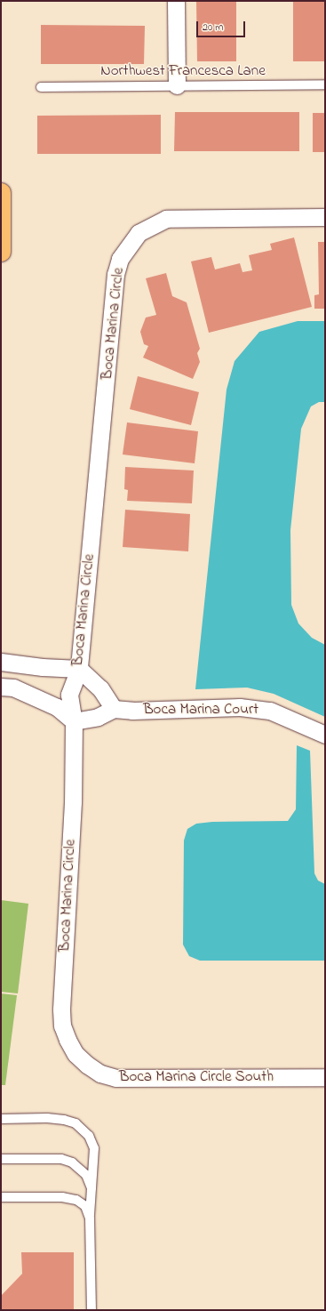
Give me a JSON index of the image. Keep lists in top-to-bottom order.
{
  "streets": {
    "street": ["Boca Marina Circle", "Boca Marina Court", "Boca Marina Circle South"],
    "lane": ["Northwest Francesca Lane"]
  },
  "crossings": [
    ["Boca Marina Circle", "Boca Marina Court"],
    ["Boca Marina Circle", "Boca Marina Circle South"]
  ],
  "scale_bar": "20 m"
}
